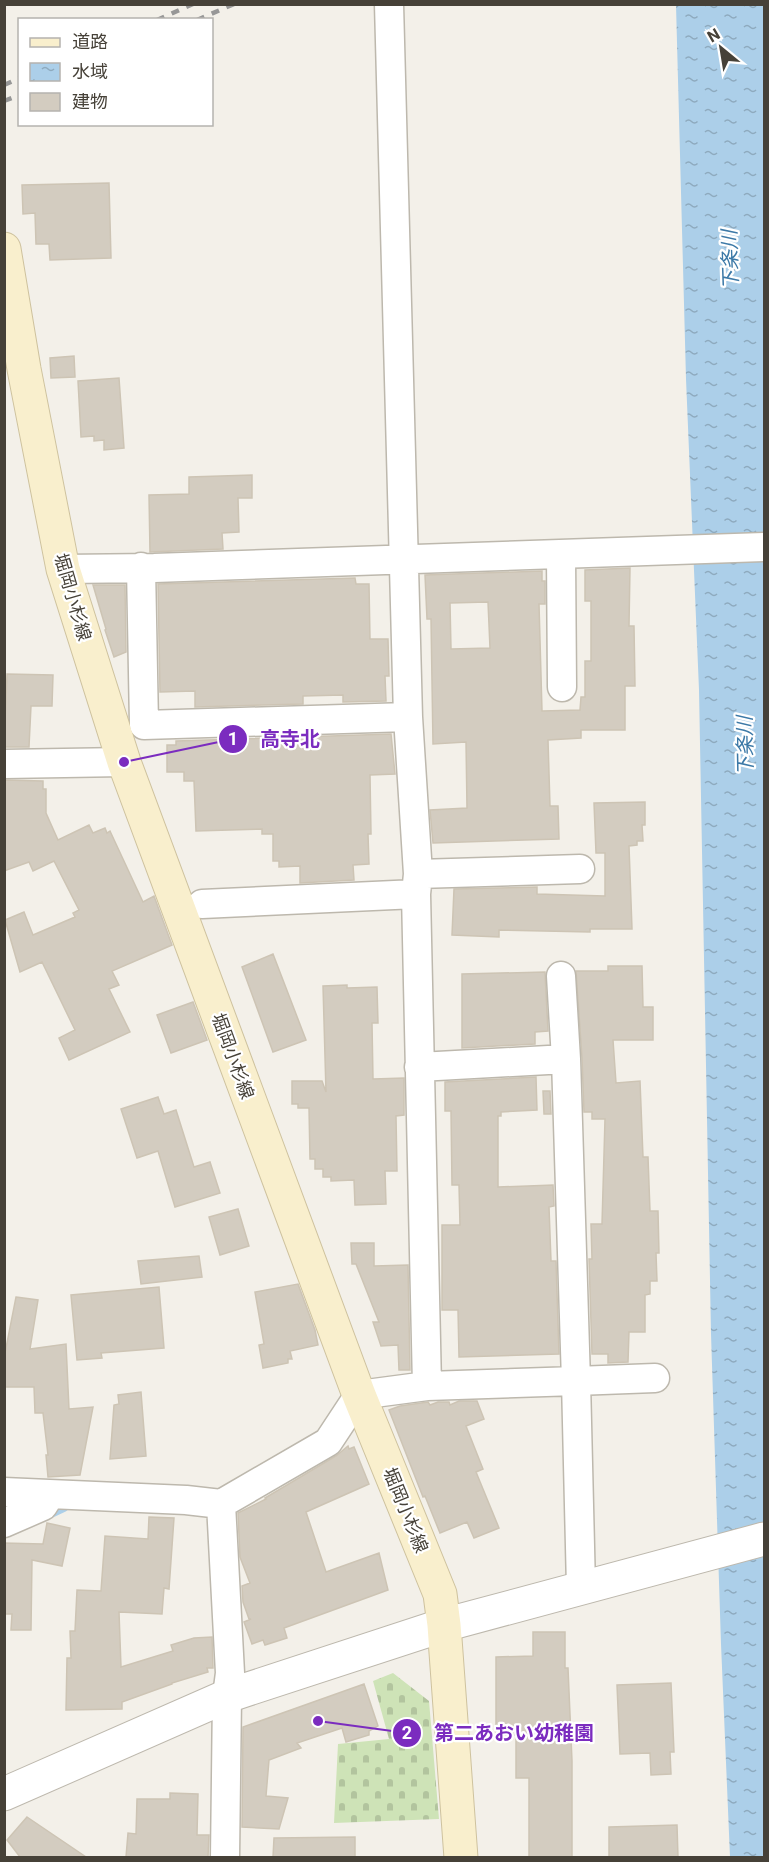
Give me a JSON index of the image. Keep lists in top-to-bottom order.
{
  "streets": {
    "main road": ["堀岡小杉線"]
  },
  "water": ["下条川"],
  "places": ["高寺北", "第二あおい幼稚園"],
  "legend": ["道路", "水域", "建物"],
  "north": "top left"
}
